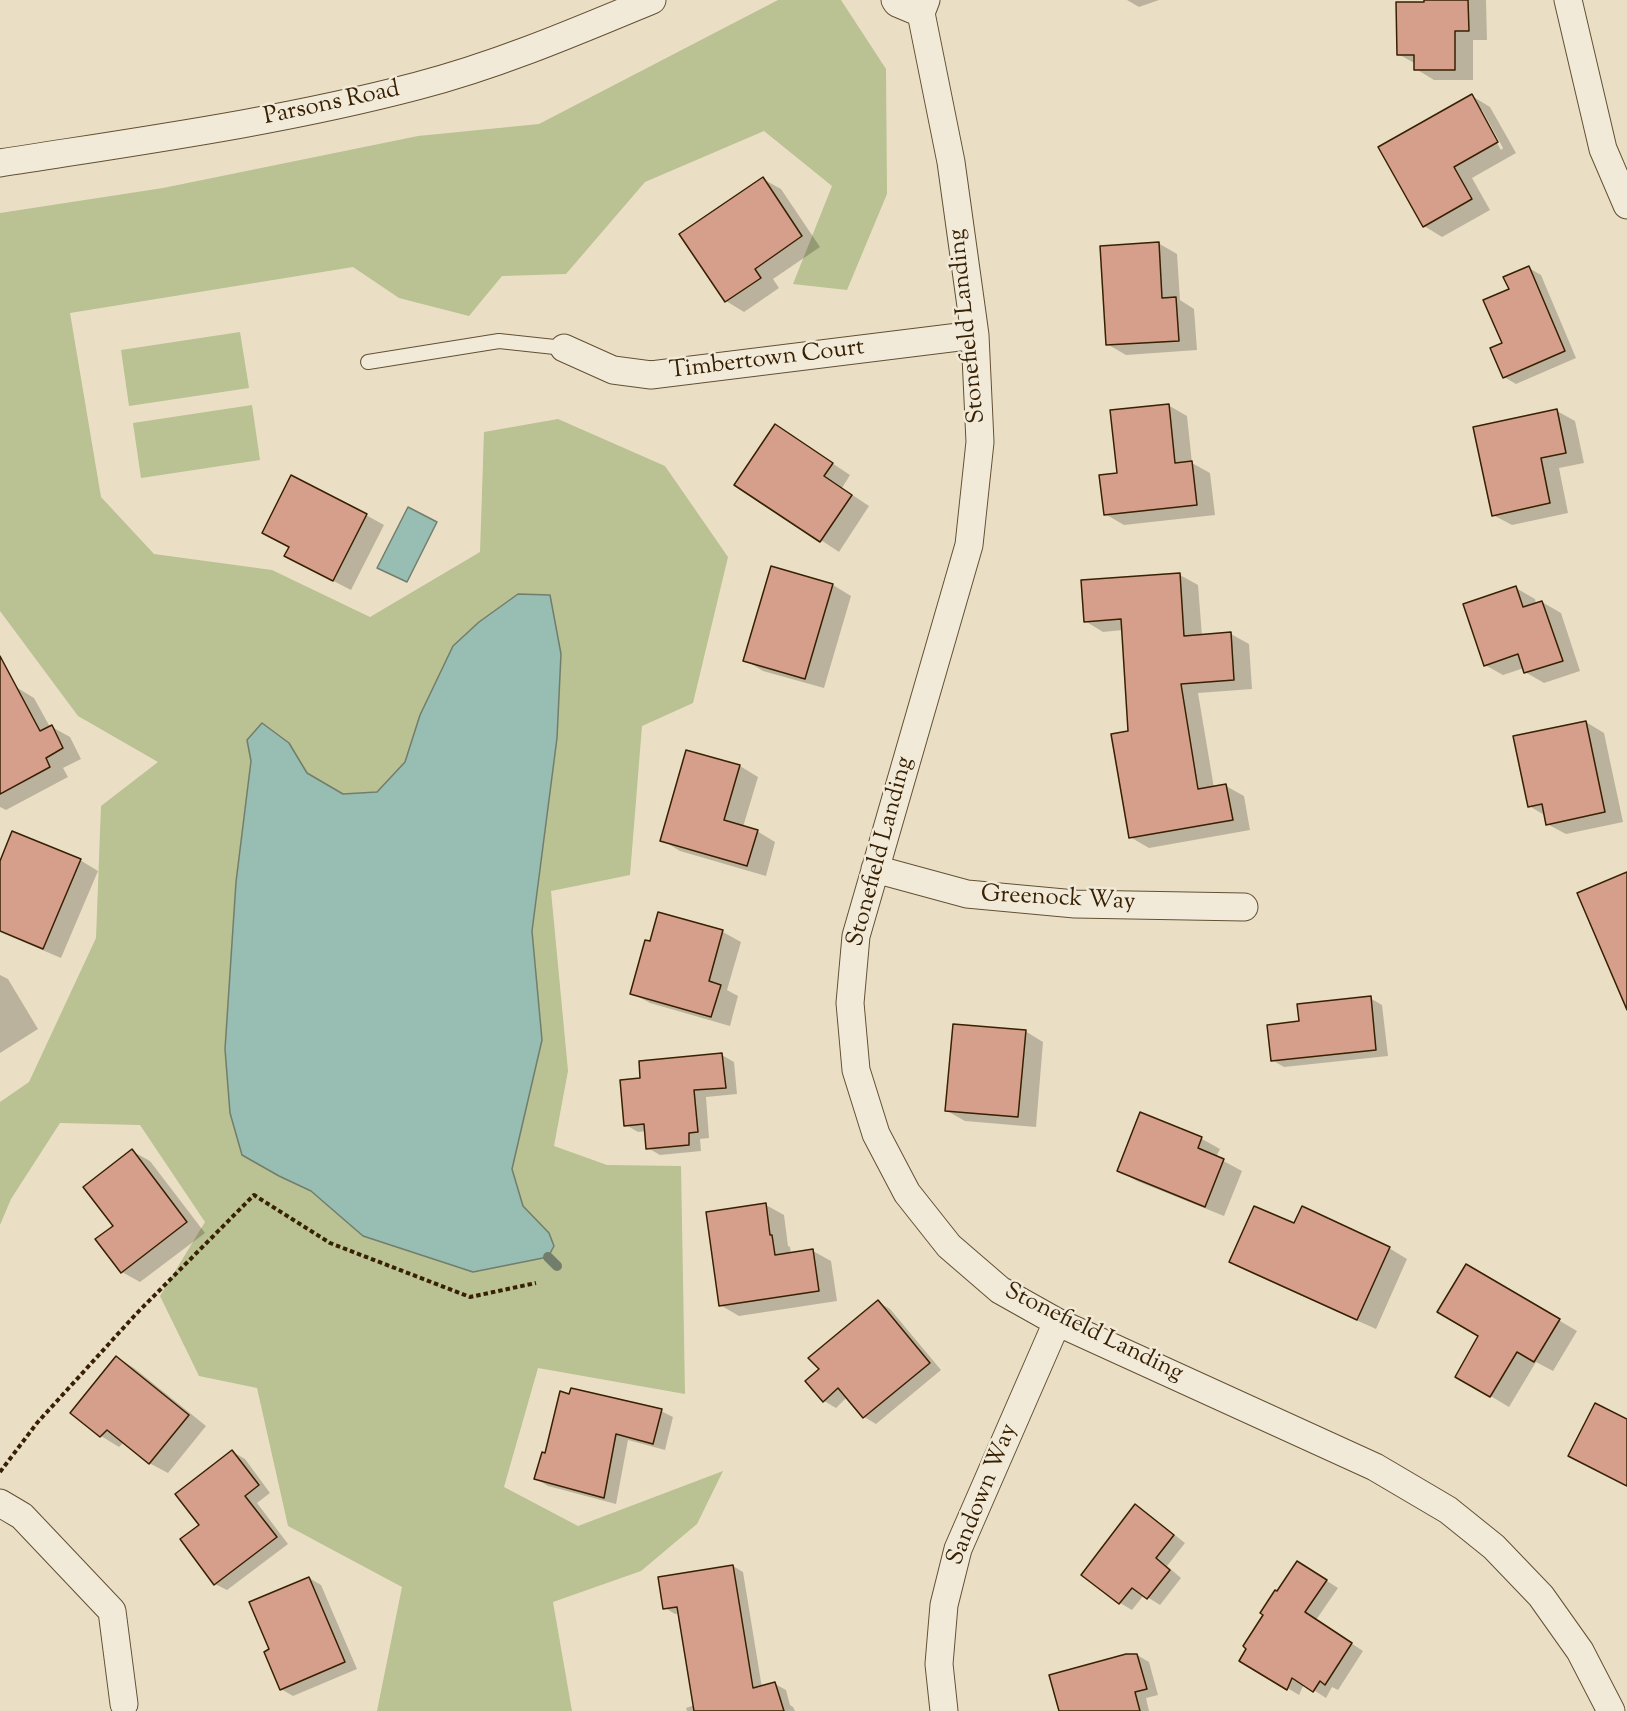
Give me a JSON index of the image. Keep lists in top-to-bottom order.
{
  "streets": {
    "street": [
      "Parsons Road",
      "Stonefield Landing",
      "Timbertown Court",
      "Greenock Way",
      "Sandown Way"
    ]
  },
  "crossings": [
    ["Stonefield Landing", "Timbertown Court"],
    ["Stonefield Landing", "Greenock Way"],
    ["Stonefield Landing", "Sandown Way"]
  ]
}
